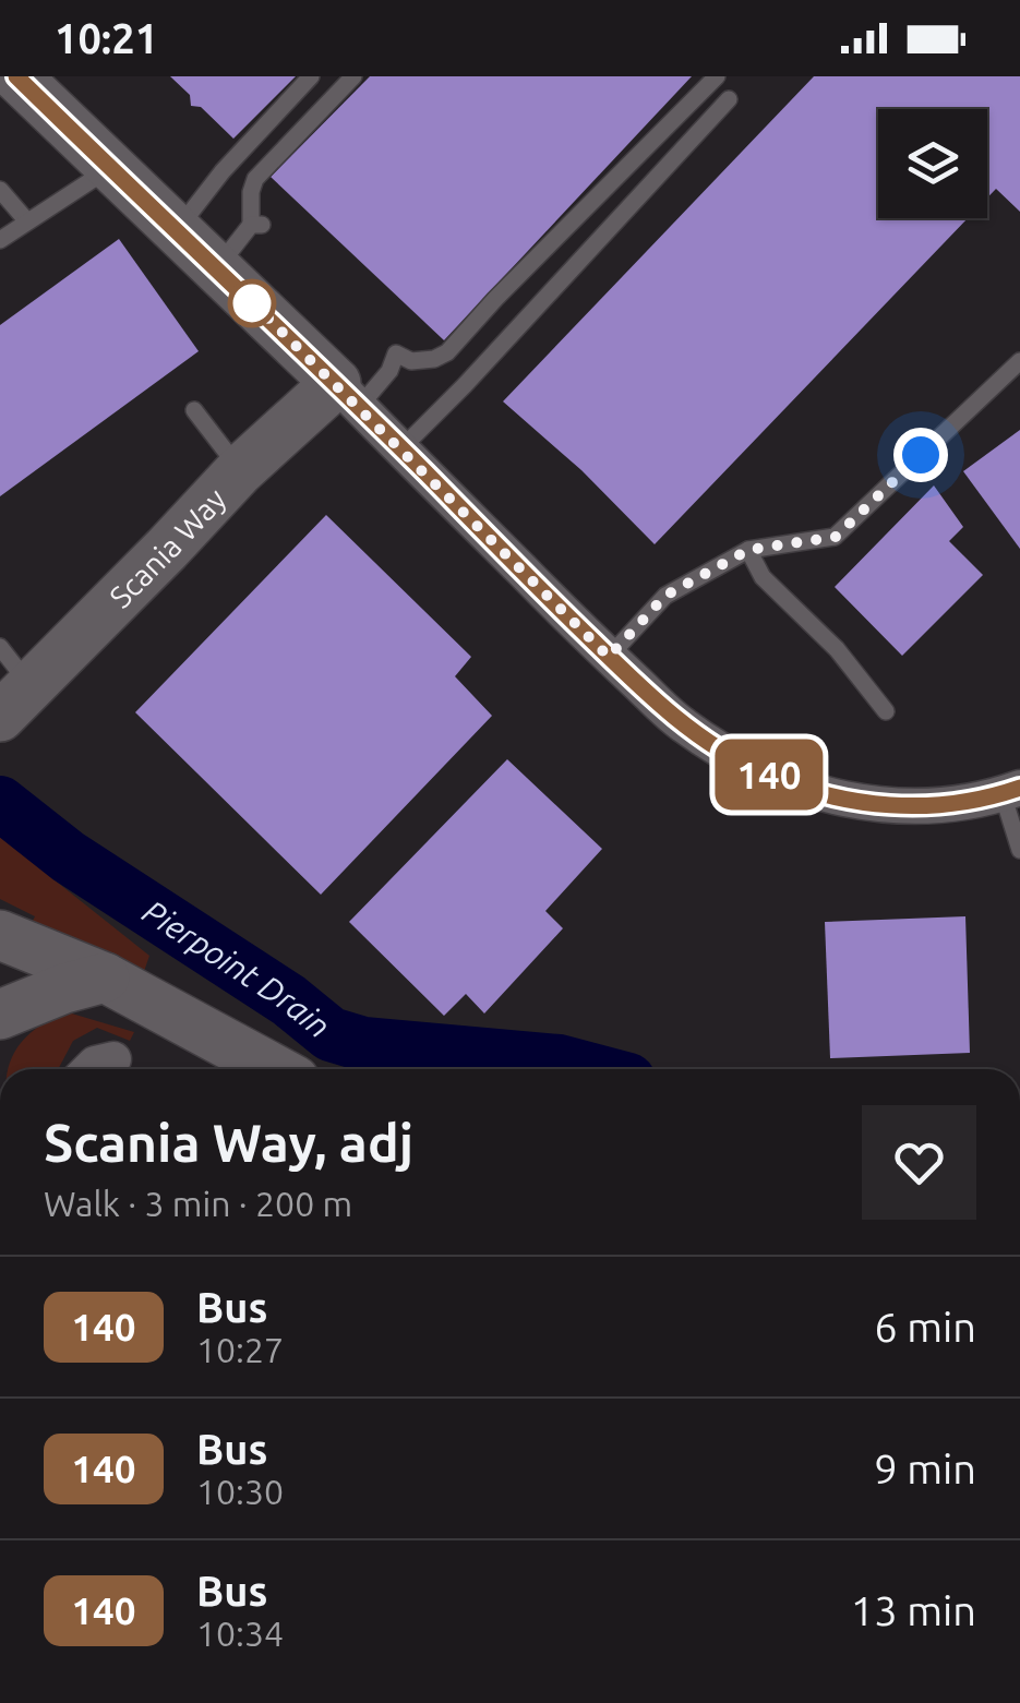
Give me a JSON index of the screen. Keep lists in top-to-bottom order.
{
  "streets": {
    "street": ["Scania Way"]
  },
  "water": ["Pierpoint Drain"],
  "lines": ["bus line 140"],
  "page": {
    "status": "10:21",
    "on_map": "140",
    "heading": ["Scania Way, adj", "Walk · 3 min · 200 m"],
    "list": [
      {
        "mark": "140",
        "name": "Bus",
        "note": "10:27",
        "value": "6 min"
      },
      {
        "mark": "140",
        "name": "Bus",
        "note": "10:30",
        "value": "9 min"
      },
      {
        "mark": "140",
        "name": "Bus",
        "note": "10:34",
        "value": "13 min"
      }
    ]
  }
}
